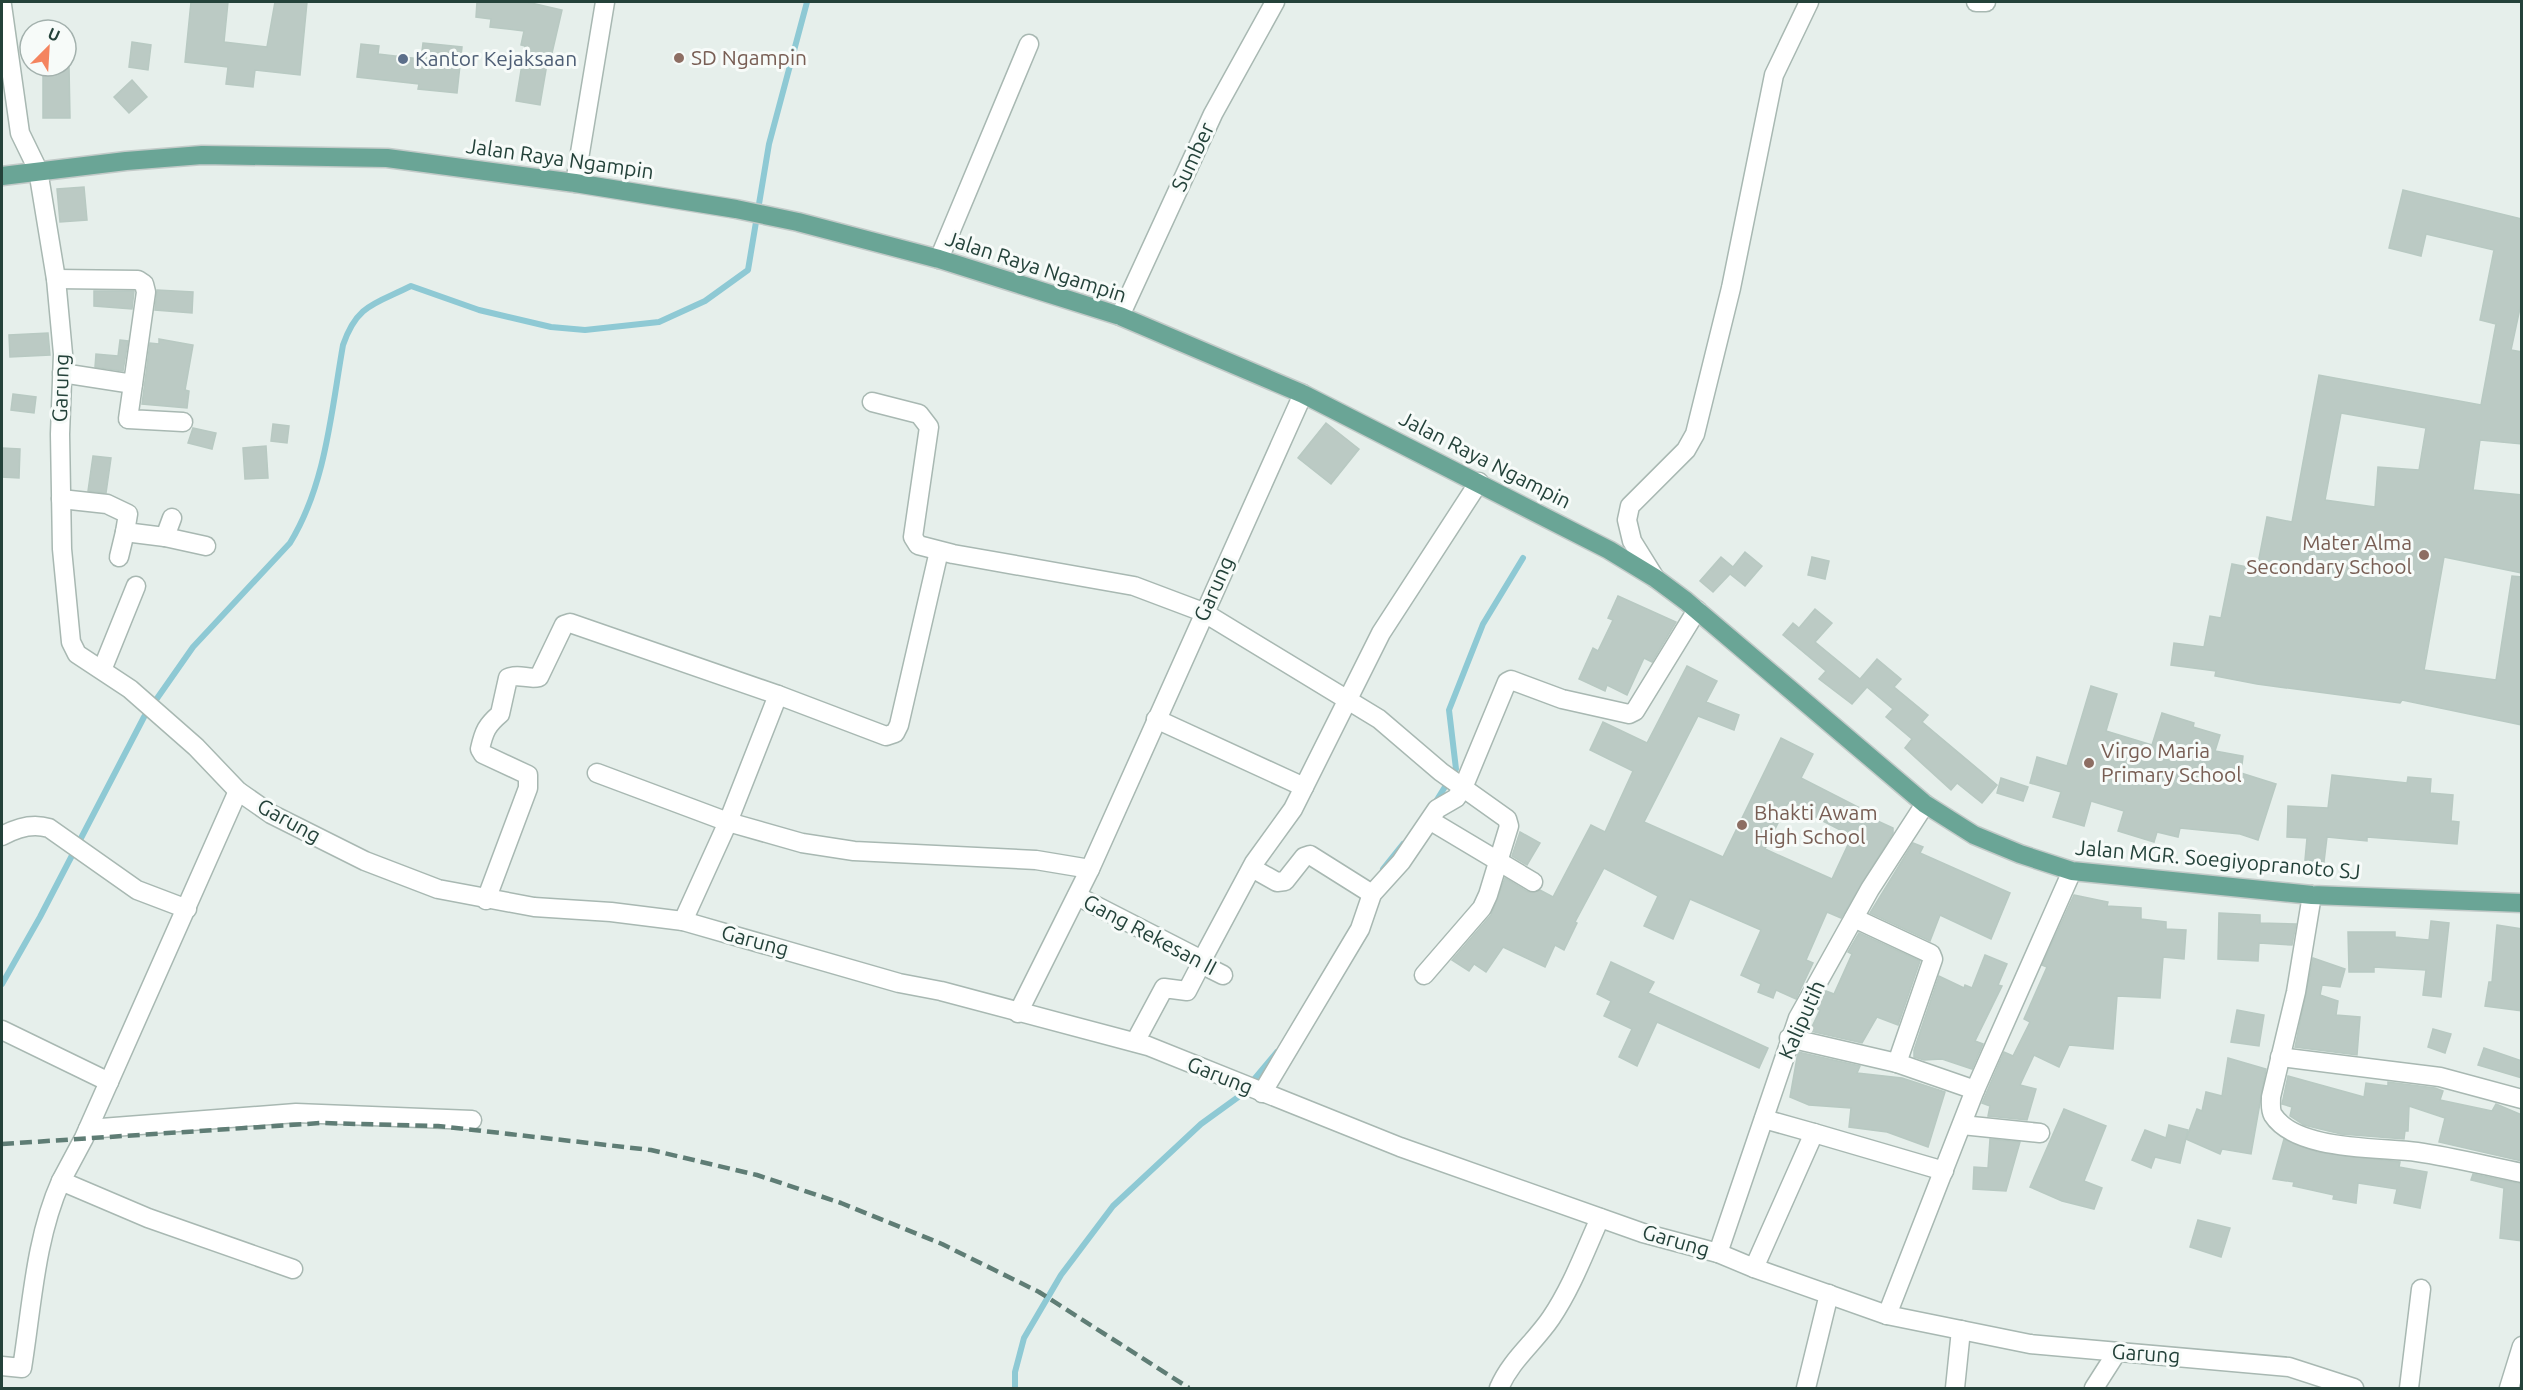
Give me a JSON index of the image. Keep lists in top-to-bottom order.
{
  "streets": {
    "main road": ["Jalan Raya Ngampin", "Jalan MGR. Soegiyopranoto SJ"],
    "street": [
      "Sumber",
      "Garung",
      "Gang Rekesan II",
      "Kaliputih"
    ]
  },
  "crossings": [
    ["Sumber", "Jalan Raya Ngampin"],
    ["Jalan Raya Ngampin", "Garung"],
    ["Jalan Raya Ngampin", "Jalan MGR. Soegiyopranoto SJ"],
    ["Jalan Raya Ngampin", "Kaliputih"],
    ["Garung", "Gang Rekesan II"],
    ["Garung", "Kaliputih"],
    ["Jalan MGR. Soegiyopranoto SJ", "Kaliputih"]
  ],
  "places": [
    "SD Ngampin",
    "Kantor Kejaksaan",
    "Mater Alma Secondary School",
    "Virgo Maria Primary School",
    "Bhakti Awam High School"
  ],
  "north": "top right"
}
